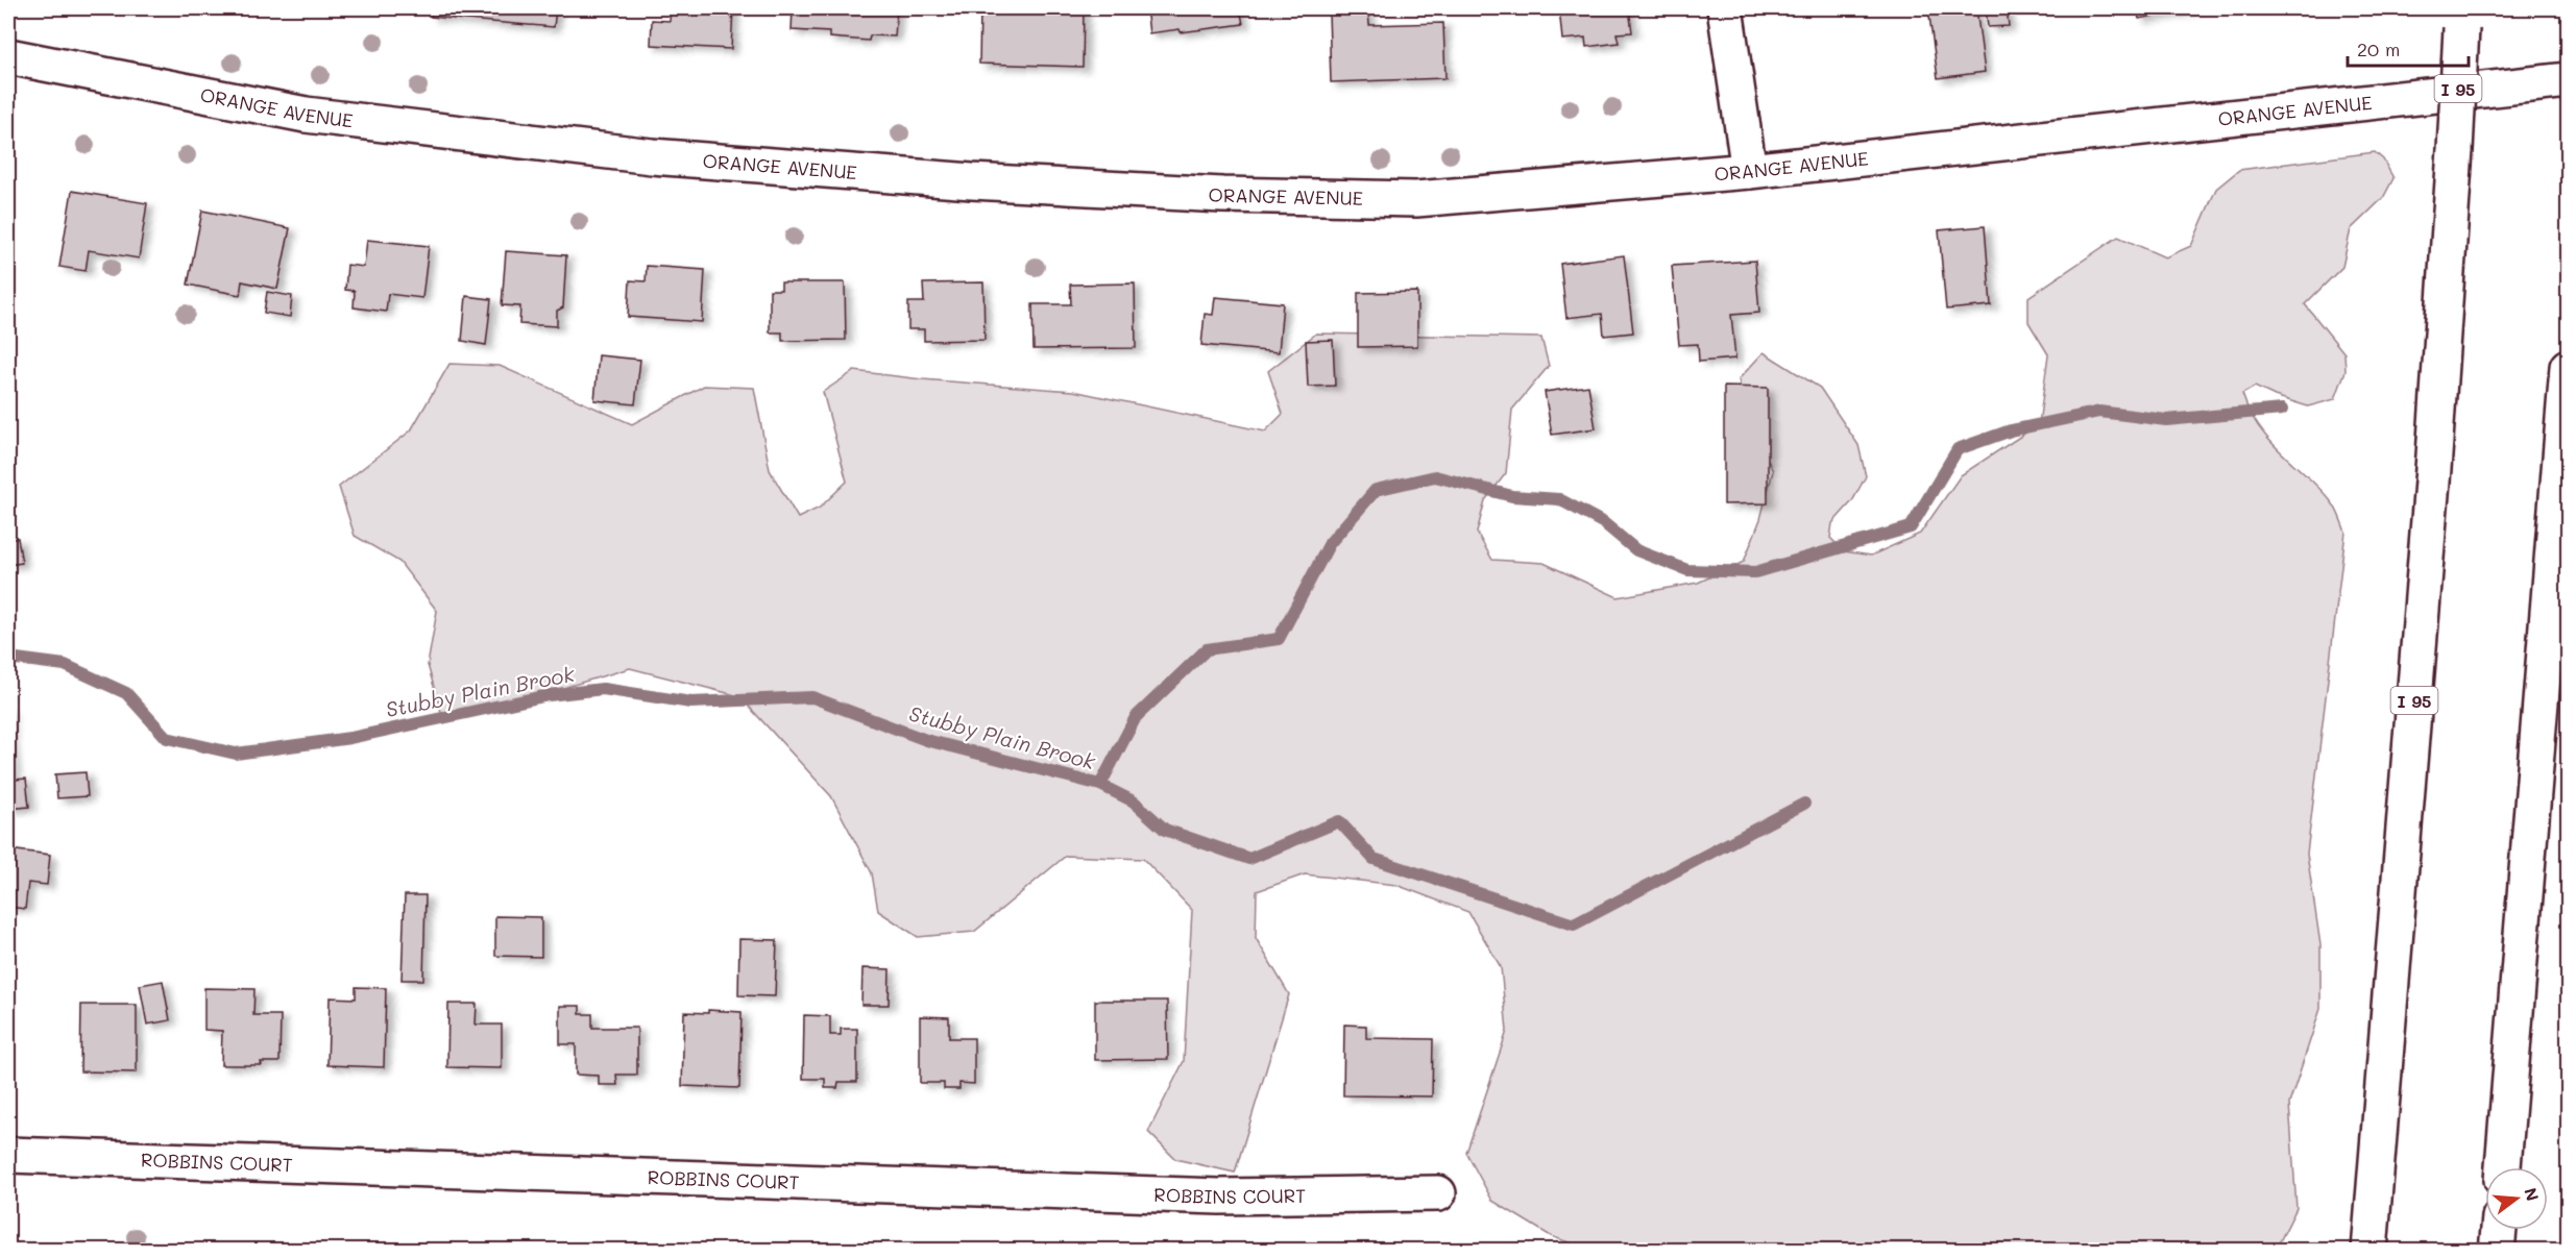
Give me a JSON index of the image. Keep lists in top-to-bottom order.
{
  "streets": {
    "main road": ["I 95", "ORANGE AVENUE", "ROBBINS COURT"]
  },
  "water": ["Stubby Plain Brook"],
  "scale_bar": "20 m",
  "north": "right"
}
